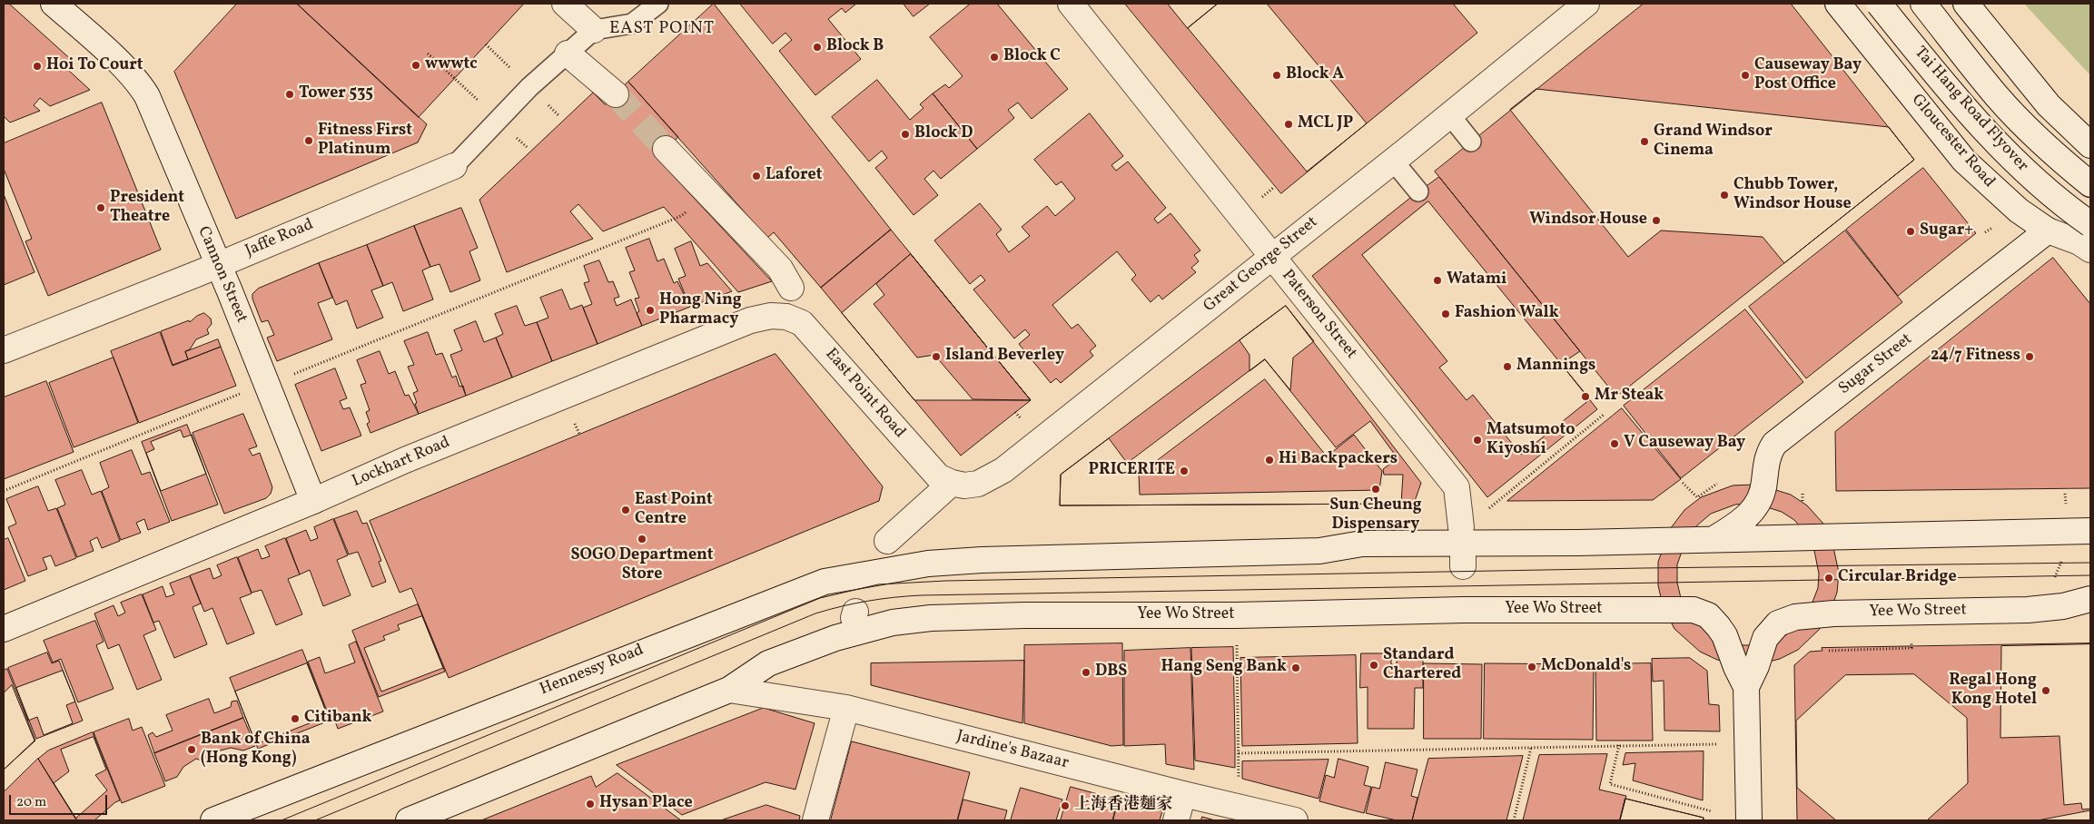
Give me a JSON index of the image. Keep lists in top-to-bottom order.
{
  "streets": {
    "street": [
      "Tai Hang Road Flyover",
      "Gloucester Road",
      "Jaffe Road",
      "Great George Street",
      "Cannon Street",
      "Paterson Street",
      "Sugar Street",
      "East Point Road",
      "Lockhart Road",
      "Yee Wo Street",
      "Hennessy Road",
      "Jardine's Bazaar"
    ]
  },
  "crossings": [
    ["Tai Hang Road Flyover", "Sugar Street"],
    ["Gloucester Road", "Sugar Street"],
    ["Jaffe Road", "Cannon Street"],
    ["Great George Street", "Paterson Street"],
    ["Great George Street", "East Point Road"],
    ["Cannon Street", "Lockhart Road"],
    ["Sugar Street", "Hennessy Road"],
    ["East Point Road", "Lockhart Road"],
    ["Yee Wo Street", "Jardine's Bazaar"]
  ],
  "districts": ["EAST POINT"],
  "places": [
    "Block B",
    "Block C",
    "wwwtc",
    "Hoi To Court",
    "Block A",
    "Causeway Bay Post Office",
    "Tower 535",
    "MCL JP",
    "Block D",
    "Fitness First Platinum",
    "Grand Windsor Cinema",
    "Laforet",
    "Chubb Tower, Windsor House",
    "President Theatre",
    "Windsor House",
    "Sugar+",
    "Watami",
    "Hong Ning Pharmacy",
    "Fashion Walk",
    "Island Beverley",
    "24/7 Fitness",
    "Mannings",
    "Mr Steak",
    "Matsumoto Kiyoshi",
    "V Causeway Bay",
    "Hi Backpackers",
    "PRICERITE",
    "Sun Cheung Dispensary",
    "East Point Centre",
    "SOGO Department Store",
    "Circular Bridge",
    "Standard Chartered",
    "McDonald's",
    "Hang Seng Bank",
    "DBS",
    "Regal Hong Kong Hotel",
    "Citibank",
    "Bank of China (Hong Kong)",
    "Hysan Place",
    "上海香港麵家"
  ],
  "scale_bar": "20 m"
}
